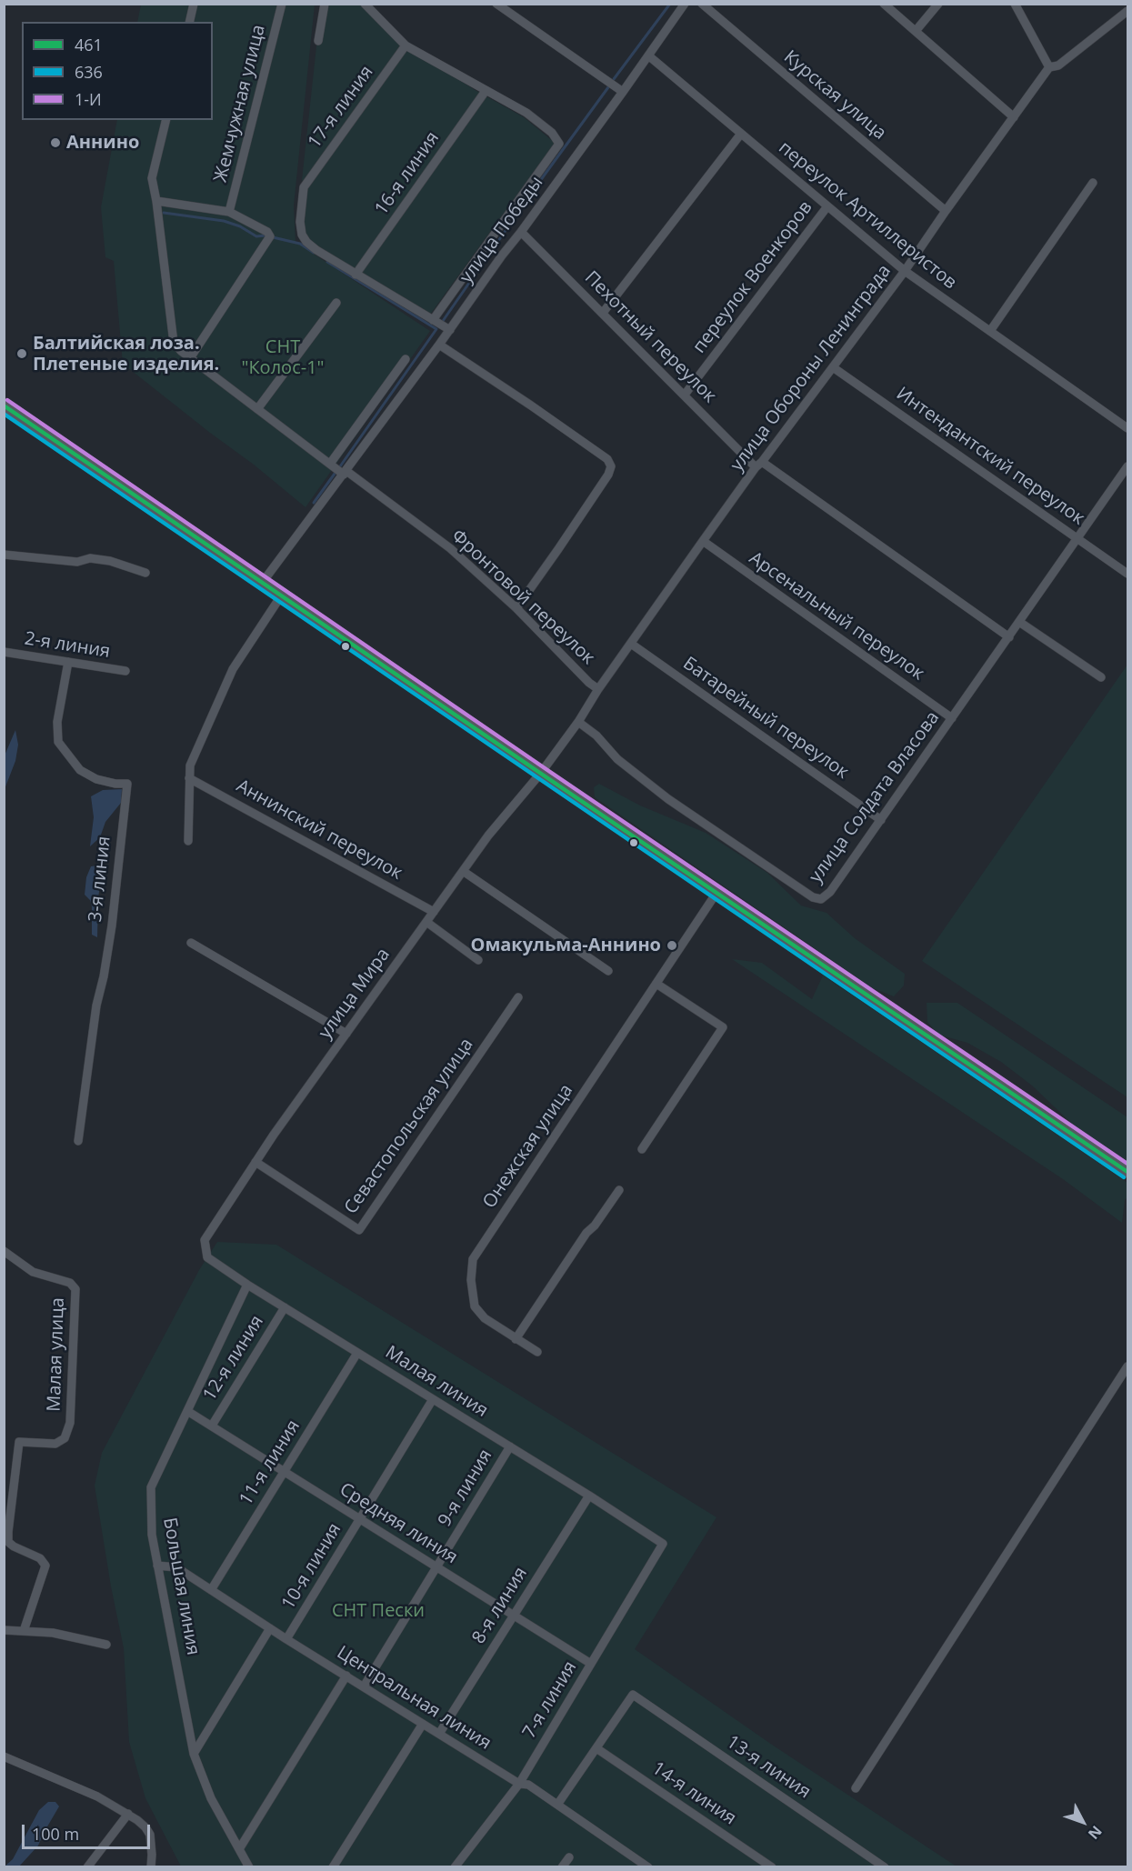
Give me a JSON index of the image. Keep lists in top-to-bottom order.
{
  "streets": {
    "street": [
      "Курская улица",
      "Жемчужная улица",
      "17-я линия",
      "16-я линия",
      "переулок Артиллеристов",
      "улица Победы",
      "переулок Военкоров",
      "Пехотный переулок",
      "улица Обороны Ленинграда",
      "Интендантский переулок",
      "Фронтовой переулок",
      "Арсенальный переулок",
      "2-я линия",
      "Батарейный переулок",
      "улица Солдата Власова",
      "Аннинский переулок",
      "3-я линия",
      "улица Мира",
      "Севастопольская улица",
      "Онежская улица",
      "Малая улица",
      "12-я линия",
      "Малая линия",
      "11-я линия",
      "9-я линия",
      "Средняя линия",
      "10-я линия",
      "Большая линия",
      "8-я линия",
      "Центральная линия",
      "7-я линия",
      "13-я линия",
      "14-я линия"
    ]
  },
  "crossings": [
    ["Курская улица", "улица Обороны Ленинграда"],
    ["17-я линия", "16-я линия"],
    ["переулок Артиллеристов", "улица Победы"],
    ["переулок Артиллеристов", "переулок Военкоров"],
    ["переулок Артиллеристов", "улица Обороны Ленинграда"],
    ["улица Победы", "Пехотный переулок"],
    ["улица Победы", "Фронтовой переулок"],
    ["переулок Военкоров", "Пехотный переулок"],
    ["Пехотный переулок", "улица Обороны Ленинграда"],
    ["Пехотный переулок", "улица Солдата Власова"],
    ["улица Обороны Ленинграда", "Интендантский переулок"],
    ["улица Обороны Ленинграда", "Фронтовой переулок"],
    ["улица Обороны Ленинграда", "Арсенальный переулок"],
    ["улица Обороны Ленинграда", "Батарейный переулок"],
    ["улица Обороны Ленинграда", "улица Солдата Власова"],
    ["улица Обороны Ленинграда", "улица Мира"],
    ["Интендантский переулок", "улица Солдата Власова"],
    ["Арсенальный переулок", "улица Солдата Власова"],
    ["2-я линия", "3-я линия"],
    ["Батарейный переулок", "улица Солдата Власова"],
    ["улица Солдата Власова", "улица Мира"],
    ["Аннинский переулок", "улица Мира"],
    ["улица Мира", "Севастопольская улица"],
    ["улица Мира", "Малая линия"],
    ["12-я линия", "Малая линия"],
    ["12-я линия", "Средняя линия"],
    ["Малая линия", "11-я линия"],
    ["Малая линия", "9-я линия"],
    ["Малая линия", "10-я линия"],
    ["Малая линия", "Большая линия"],
    ["Малая линия", "8-я линия"],
    ["Малая линия", "7-я линия"],
    ["11-я линия", "Средняя линия"],
    ["11-я линия", "Центральная линия"],
    ["9-я линия", "Средняя линия"],
    ["9-я линия", "Центральная линия"],
    ["Средняя линия", "10-я линия"],
    ["Средняя линия", "Большая линия"],
    ["Средняя линия", "8-я линия"],
    ["Средняя линия", "7-я линия"],
    ["10-я линия", "Большая линия"],
    ["10-я линия", "Центральная линия"],
    ["Большая линия", "Центральная линия"],
    ["8-я линия", "Центральная линия"],
    ["Центральная линия", "7-я линия"],
    ["13-я линия", "14-я линия"]
  ],
  "parks": ["СНТ \"Колос-1\"", "СНТ Пески"],
  "places": ["Аннино", "Балтийская лоза. Плетеные изделия.", "Омакульма-Аннино"],
  "lines": ["transit line 1-И", "transit line 461", "transit line 636"],
  "legend": ["461", "636", "1-И"],
  "scale_bar": "100 m",
  "north": "bottom right"
}
